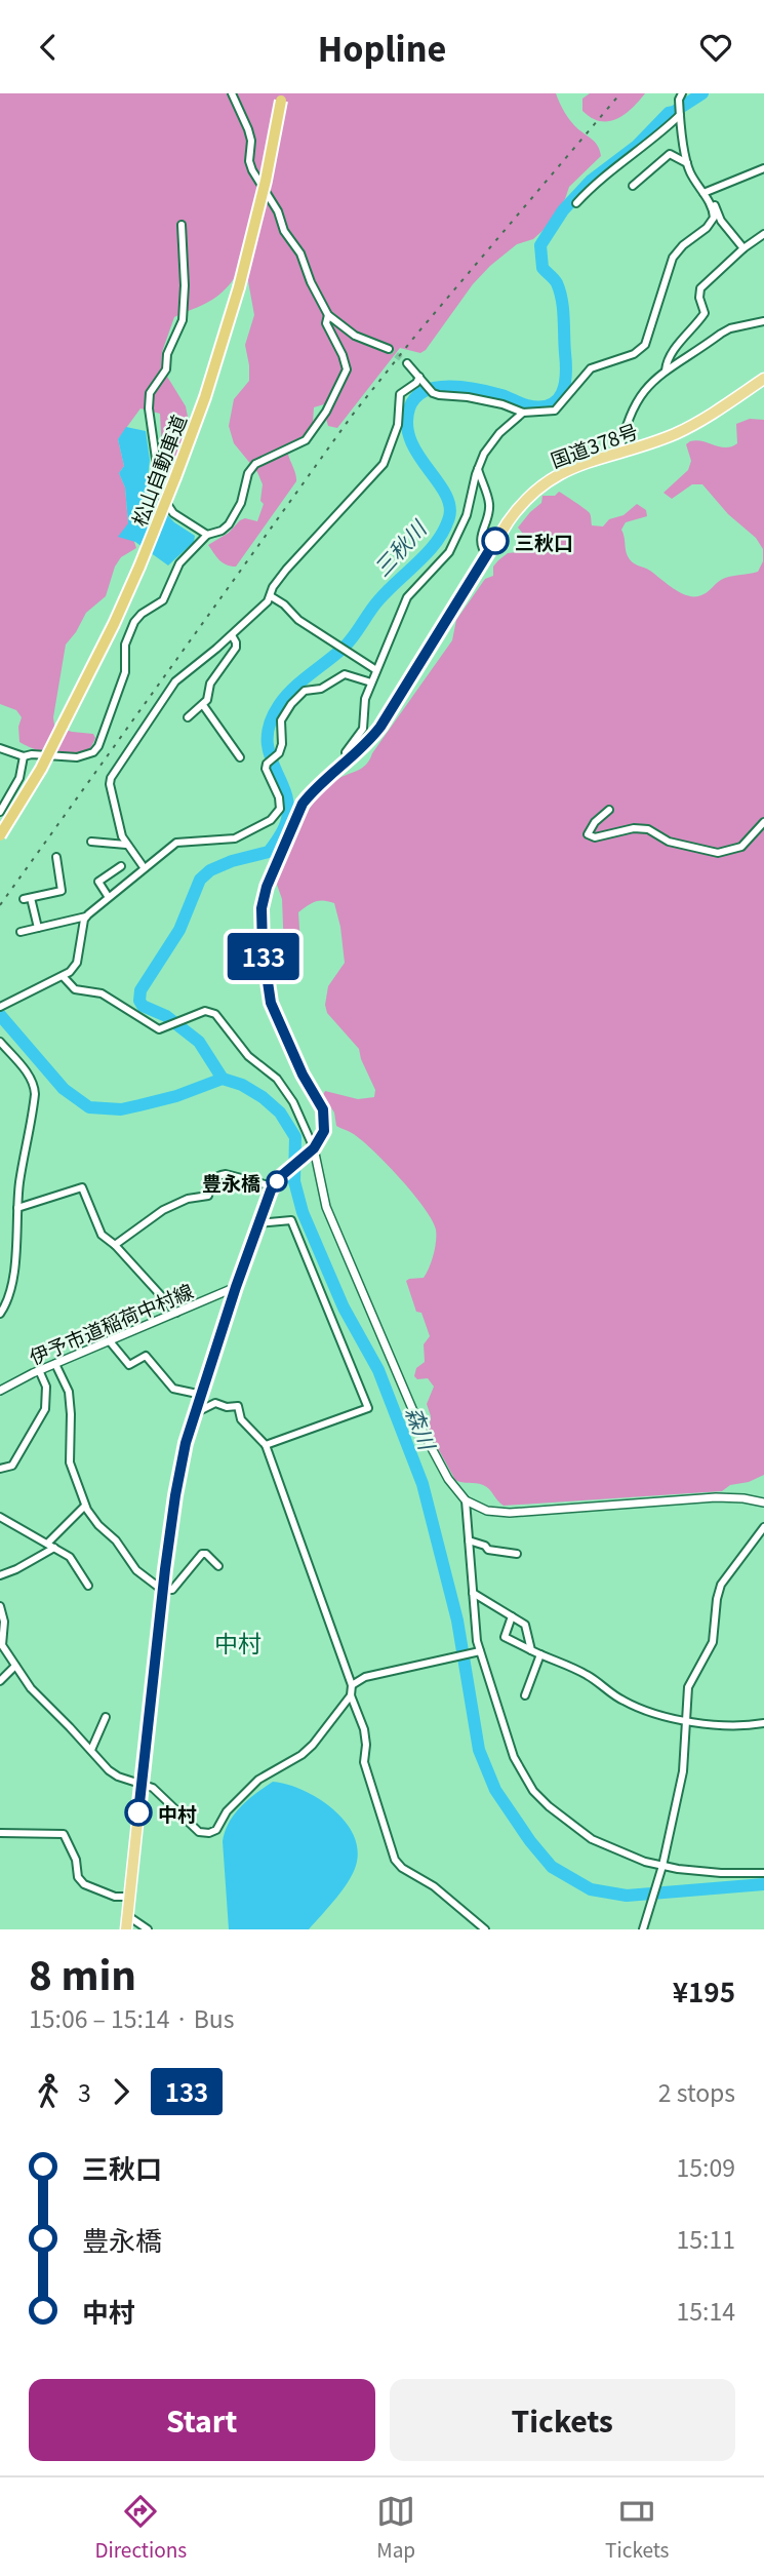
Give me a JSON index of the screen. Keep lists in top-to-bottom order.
{
  "streets": {
    "highway": ["国道378号", "松山自動車道"],
    "street": ["伊予市道稲荷中村線"]
  },
  "districts": ["中村"],
  "water": ["三秋川", "森川"],
  "places": ["三秋口", "豊永橋", "中村"],
  "lines": ["bus line 133"],
  "page": {
    "header": "Hopline",
    "on_map": "133",
    "heading": ["8 min", "15:06 – 15:14 · Bus", "¥195"],
    "legs": ["3", "133", "2 stops"],
    "list": [
      {
        "name": "三秋口",
        "value": "15:09"
      },
      {
        "name": "豊永橋",
        "value": "15:11"
      },
      {
        "name": "中村",
        "value": "15:14"
      }
    ],
    "buttons": ["Start", "Tickets"],
    "tabs": ["Directions", "Map", "Tickets"]
  }
}
